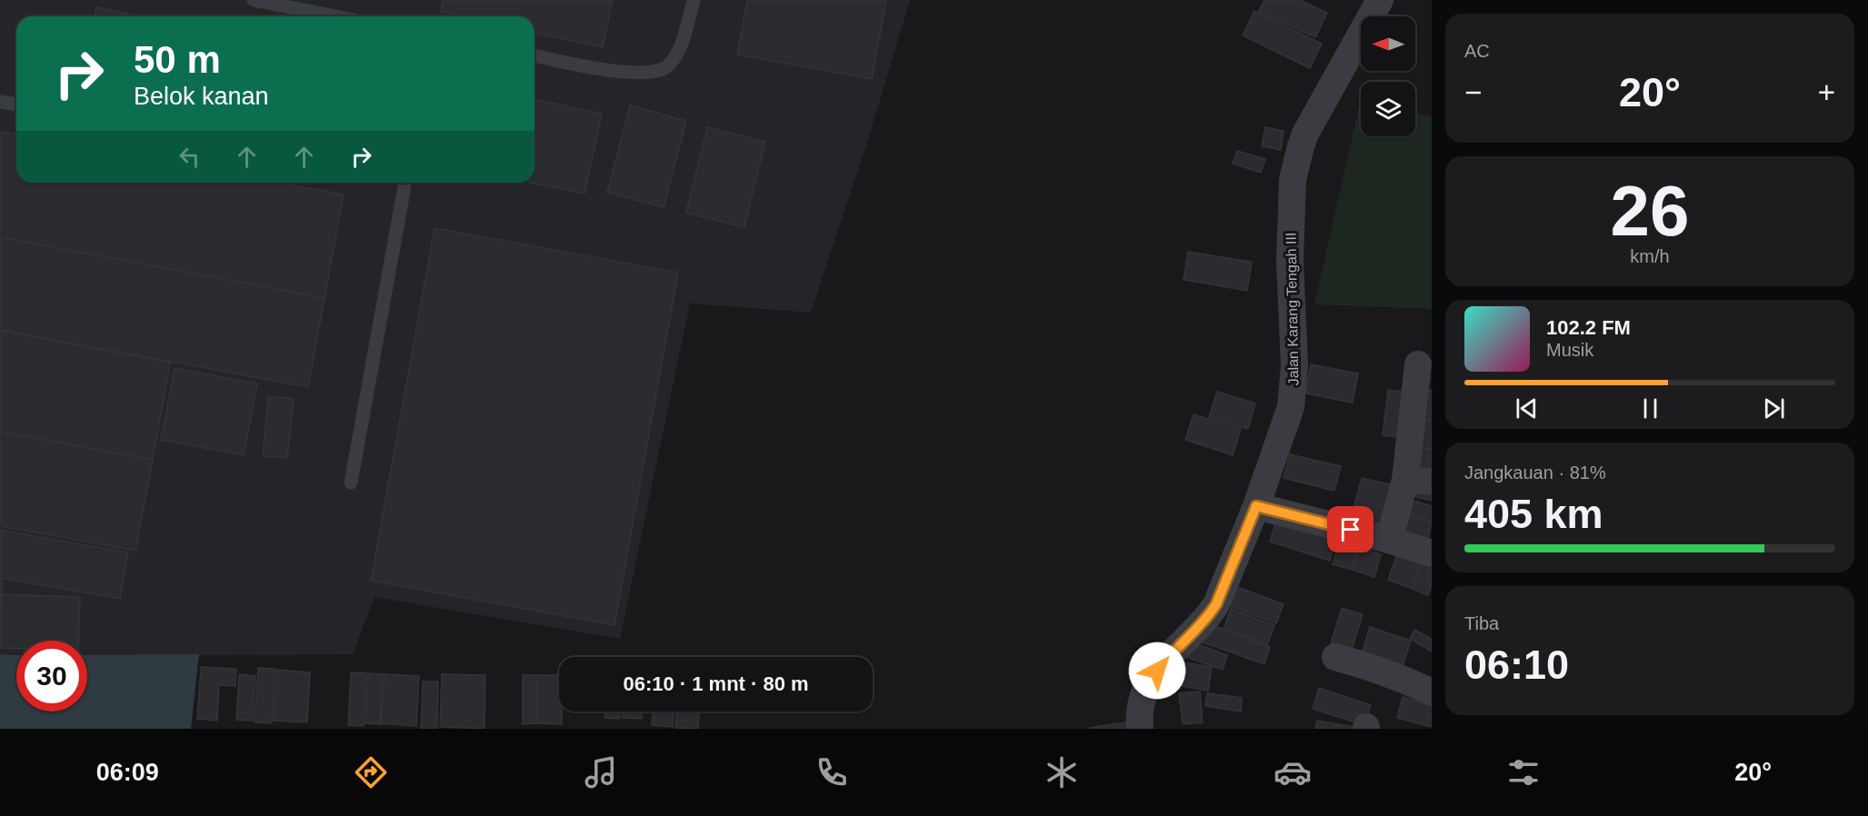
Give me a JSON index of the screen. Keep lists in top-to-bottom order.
{
  "streets": {
    "street": ["Jalan Karang Tengah III"]
  },
  "north": "left",
  "page": {
    "tile": [
      "AC",
      ["26", "km/h"],
      ["Jangkauan · 81%", "405 km"],
      ["Tiba", "06:10"]
    ],
    "turn": ["50 m", "Belok kanan"],
    "heat": ["−", "20°", "+"],
    "song": ["102.2 FM", "Musik"],
    "limit": "30",
    "trip": "06:10 · 1 mnt · 80 m",
    "tabs": ["06:09", "20°"]
  }
}
